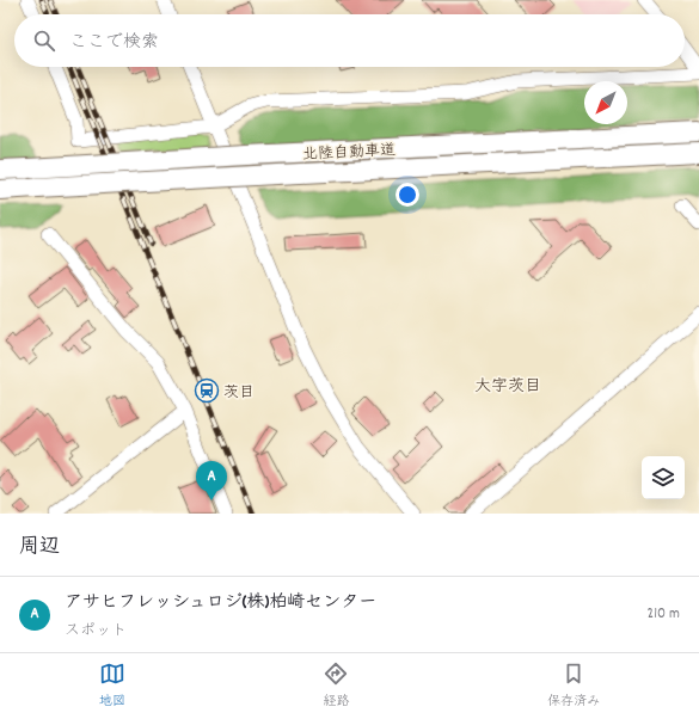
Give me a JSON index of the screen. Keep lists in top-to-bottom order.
{
  "streets": {
    "highway": ["北陸自動車道"]
  },
  "districts": ["大字茨目"],
  "places": {
    "station": ["茨目"]
  },
  "north": "bottom left",
  "page": {
    "search": "ここで検索",
    "pins": "A",
    "heading": "周辺",
    "list": [
      {
        "mark": "A",
        "name": "アサヒフレッシュロジ(株)柏崎センター",
        "note": "スポット",
        "value": "210 m"
      }
    ],
    "nav": ["地図", "経路", "保存済み"]
  }
}
